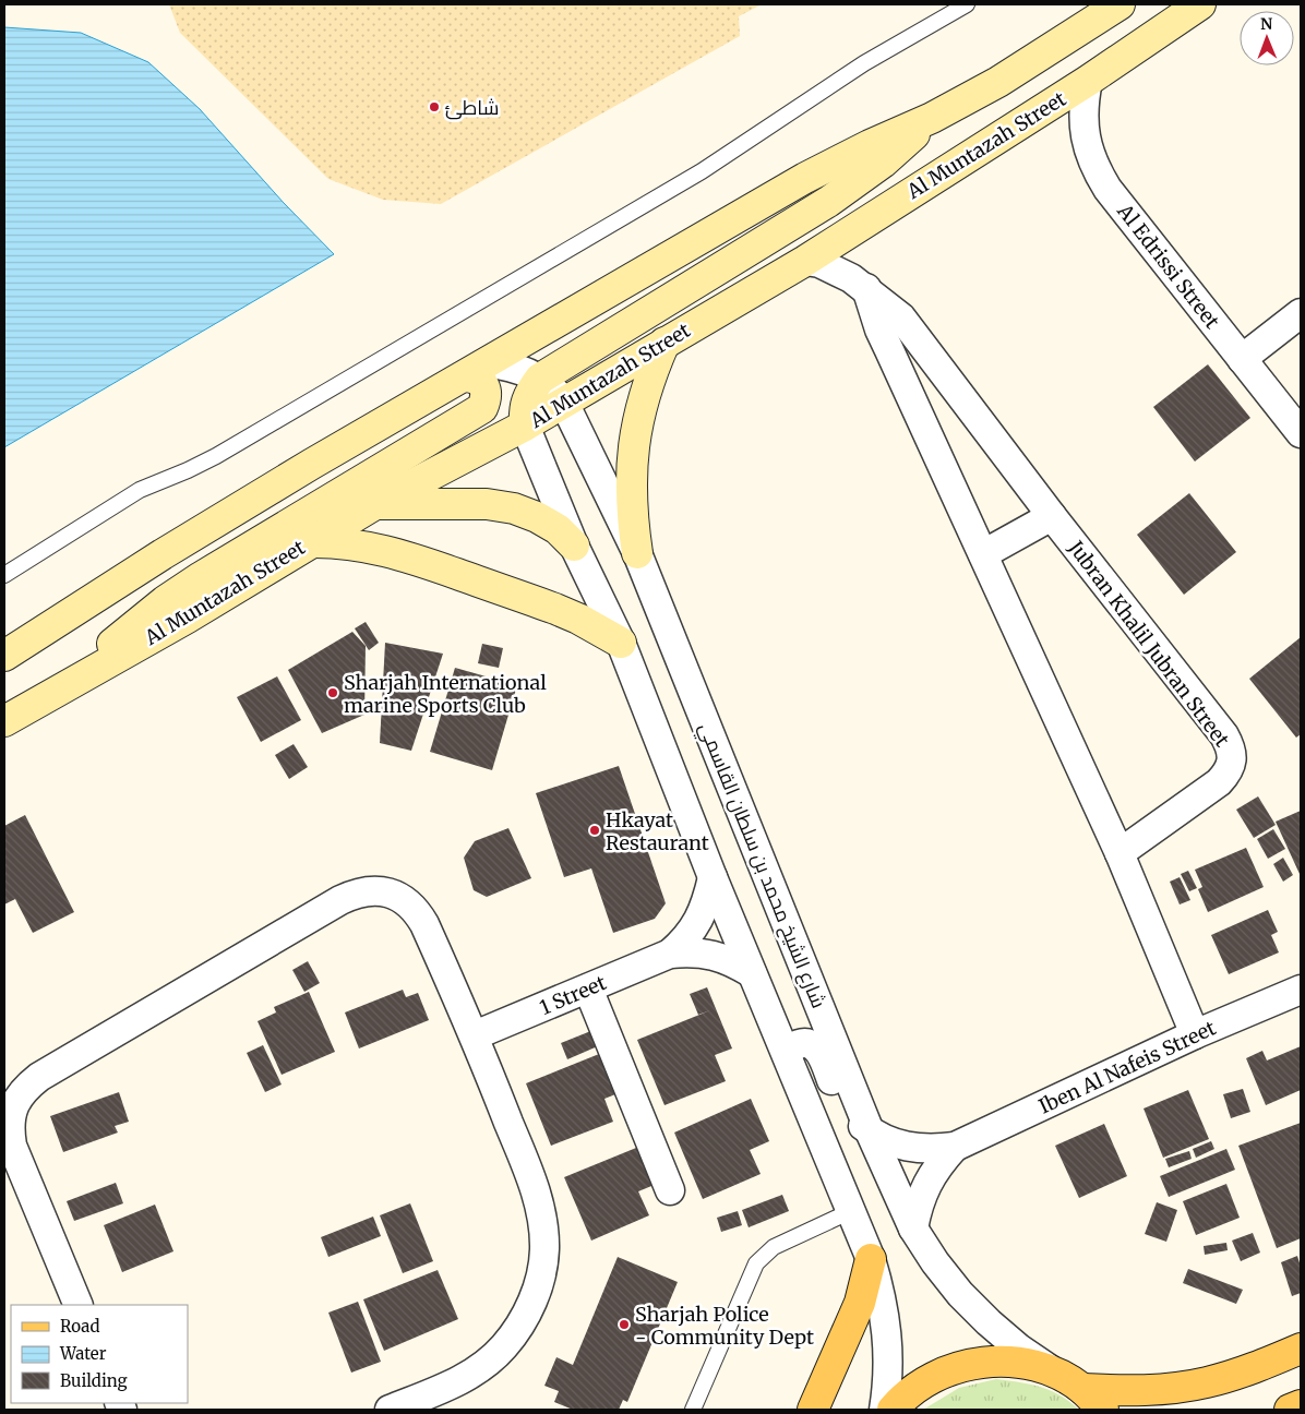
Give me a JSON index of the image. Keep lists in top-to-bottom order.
{
  "streets": {
    "main road": ["Al Muntazah Street"],
    "street": [
      "Al Edrissi Street",
      "Jubran Khalil Jubran Street",
      "شارع الشيخ محمد بن سلطان القاسمي",
      "1 Street",
      "Iben Al Nafeis Street"
    ]
  },
  "crossings": [
    ["Al Muntazah Street", "Al Edrissi Street"],
    ["Al Muntazah Street", "Jubran Khalil Jubran Street"],
    ["Al Muntazah Street", "شارع الشيخ محمد بن سلطان القاسمي"],
    ["شارع الشيخ محمد بن سلطان القاسمي", "Iben Al Nafeis Street"]
  ],
  "places": [
    "شاطئ",
    "Sharjah International marine Sports Club",
    "Hkayat Restaurant",
    "Sharjah Police - Community Dept"
  ],
  "legend": ["Road", "Water", "Building"],
  "north": "top"
}
